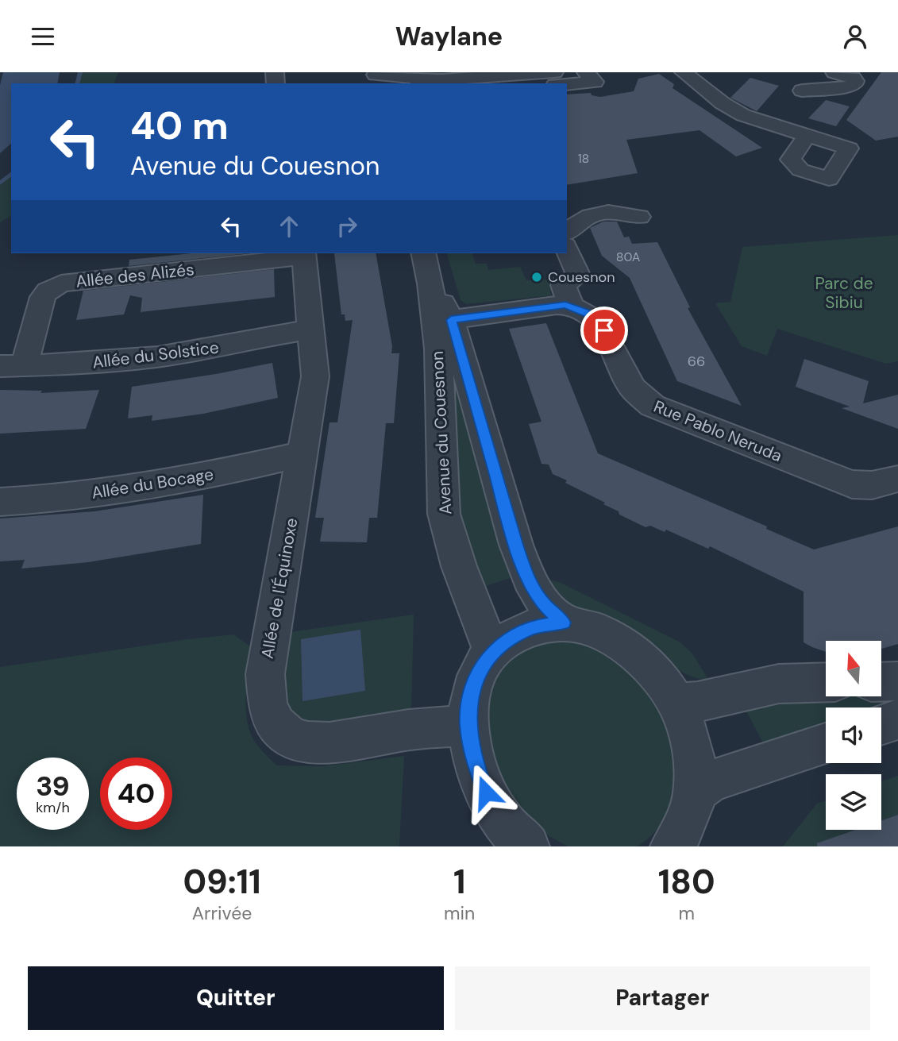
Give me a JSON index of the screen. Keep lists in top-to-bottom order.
{
  "streets": {
    "street": [
      "Allée des Alizés",
      "Allée du Solstice",
      "Rue Pablo Neruda",
      "Avenue du Couesnon",
      "Allée du Bocage",
      "Allée de l'Équinoxe"
    ]
  },
  "crossings": [
    ["Allée des Alizés", "Allée du Solstice"],
    ["Allée des Alizés", "Allée de l'Équinoxe"],
    ["Allée du Solstice", "Allée de l'Équinoxe"],
    ["Rue Pablo Neruda", "Avenue du Couesnon"],
    ["Allée du Bocage", "Allée de l'Équinoxe"]
  ],
  "parks": ["Parc de Sibiu"],
  "places": ["Couesnon"],
  "house_numbers": ["18", "80A", "66"],
  "north": "top",
  "page": {
    "header": "Waylane",
    "turn": ["40 m", "Avenue du Couesnon"],
    "speed": "39 km/h",
    "limit": "40",
    "eta": [
      "09:11",
      "Arrivée",
      "1",
      "min",
      "180",
      "m"
    ],
    "buttons": ["Quitter", "Partager"]
  }
}
